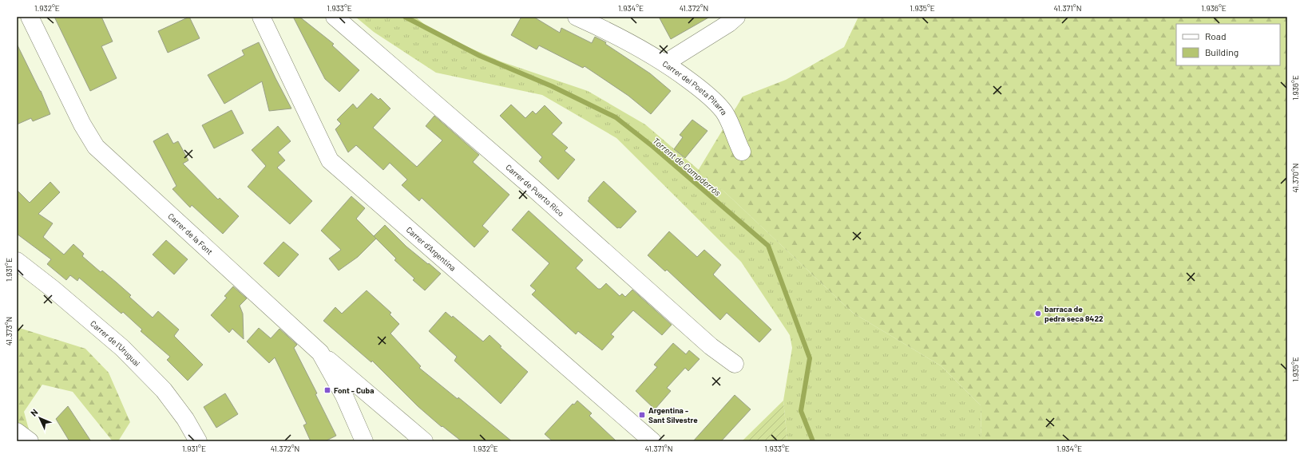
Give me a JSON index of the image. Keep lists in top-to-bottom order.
{
  "streets": {
    "street": [
      "Carrer del Poeta Pitarra",
      "Carrer de Puerto Rico",
      "Carrer de la Font",
      "Carrer d'Argentina",
      "Carrer de l'Uruguai"
    ]
  },
  "water": ["Torrent de Campderròs"],
  "places": {
    "other": ["barraca de pedra seca 8422"],
    "transit": ["Font - Cuba", "Argentina - Sant Silvestre"]
  },
  "legend": ["Road", "Building"],
  "north": "top left",
  "coordinates": [
    "1.932°E",
    "1.933°E",
    "1.934°E",
    "41.372°N",
    "1.935°E",
    "41.371°N",
    "1.936°E",
    "41.370°N",
    "1.931°E",
    "41.373°N"
  ]
}
